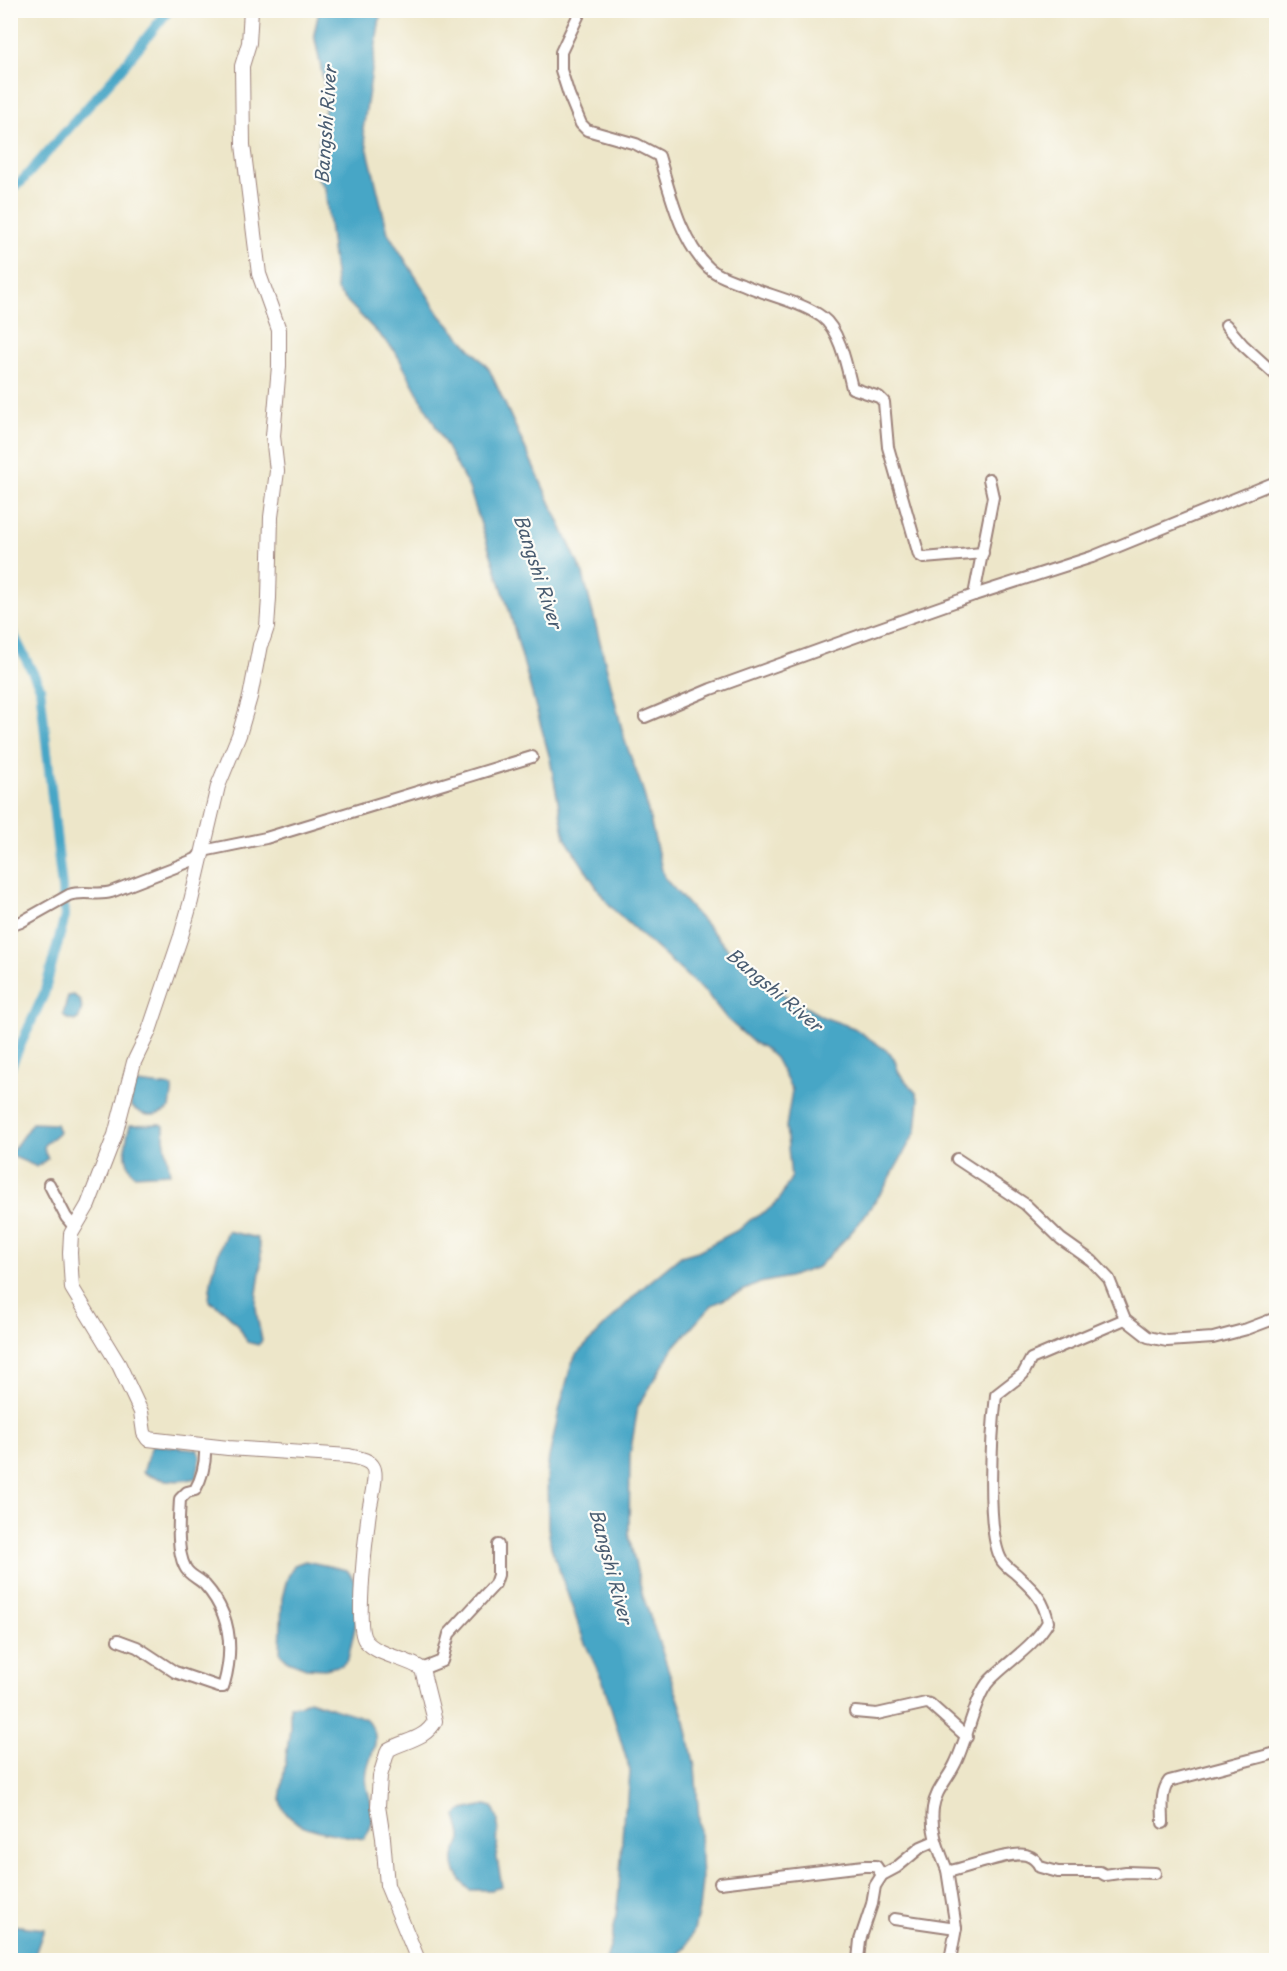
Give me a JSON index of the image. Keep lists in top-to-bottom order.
{
  "water": ["Bangshi River"]
}
